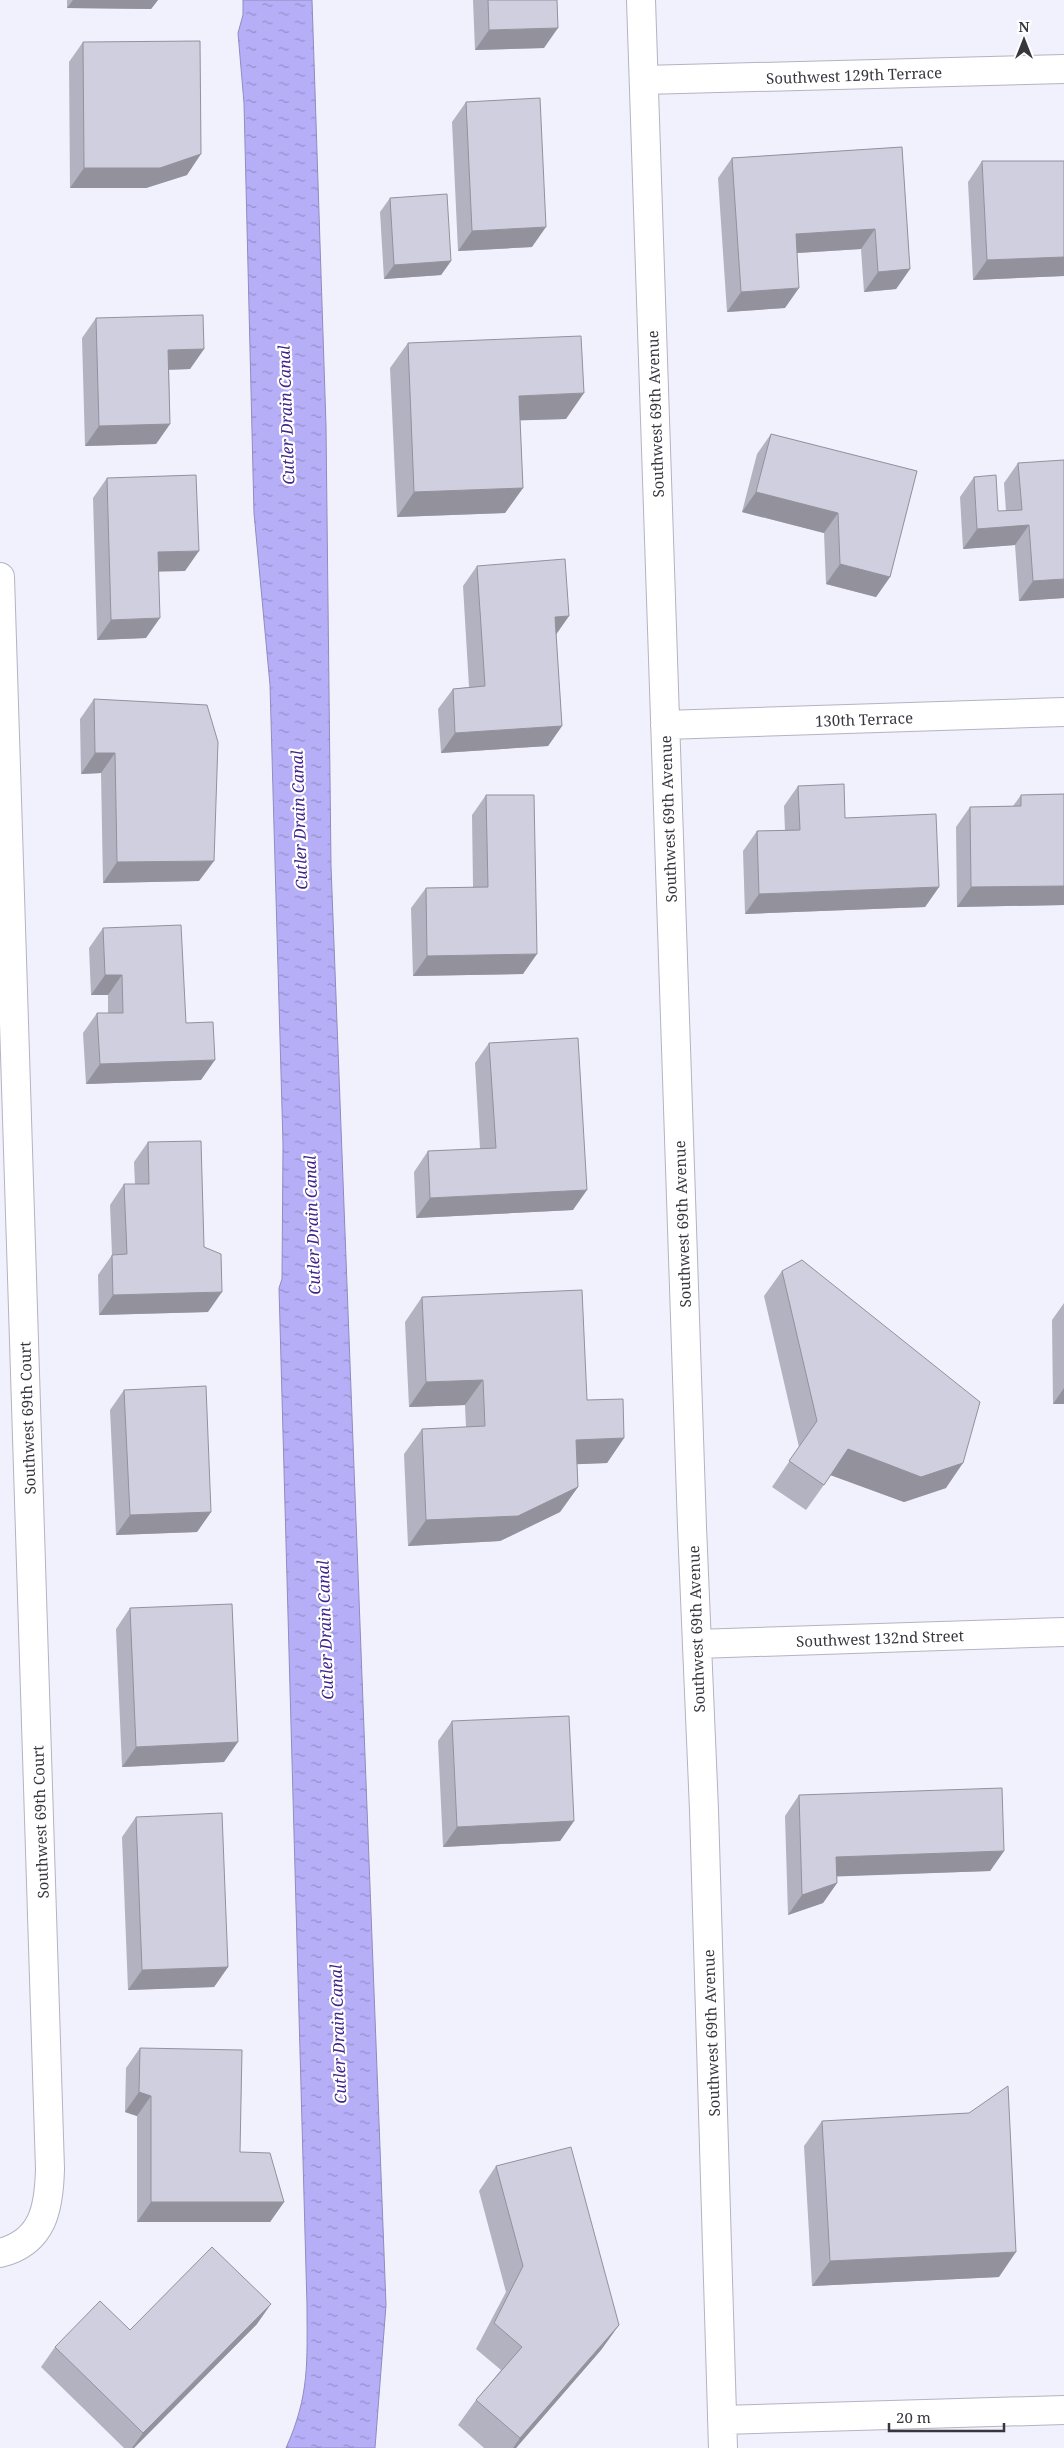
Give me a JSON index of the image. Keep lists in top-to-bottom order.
{
  "streets": {
    "street": [
      "Southwest 129th Terrace",
      "Southwest 69th Avenue",
      "130th Terrace",
      "Southwest 69th Court",
      "Southwest 132nd Street"
    ]
  },
  "crossings": [
    ["Southwest 129th Terrace", "Southwest 69th Avenue"],
    ["Southwest 69th Avenue", "130th Terrace"],
    ["Southwest 69th Avenue", "Southwest 132nd Street"]
  ],
  "water": ["Cutler Drain Canal"],
  "scale_bar": "20 m",
  "north": "top"
}
